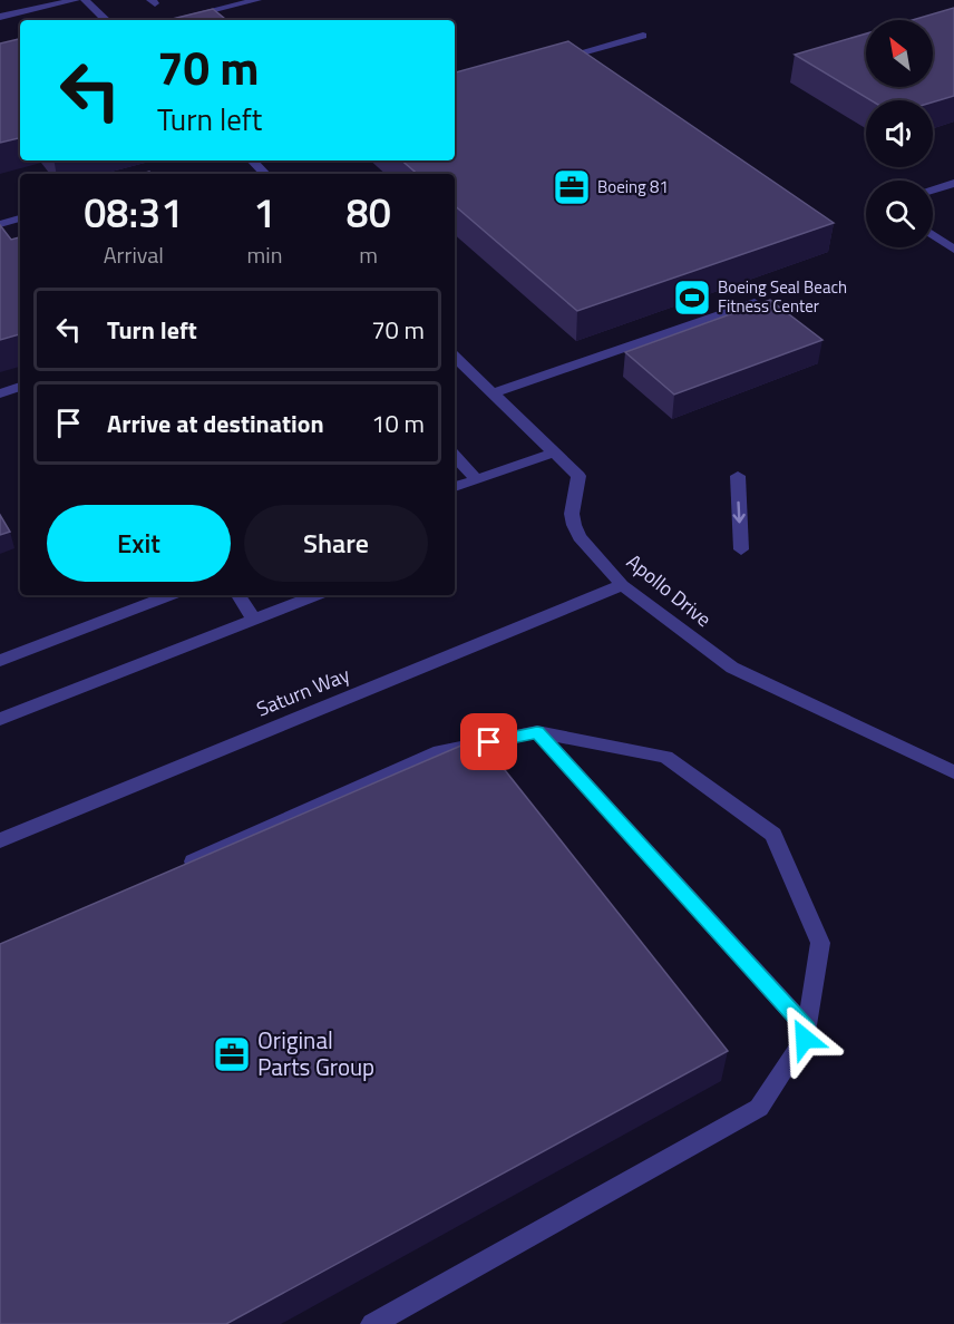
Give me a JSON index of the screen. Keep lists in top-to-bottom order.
{
  "streets": {
    "street": ["Apollo Drive", "Saturn Way"]
  },
  "crossings": [
    ["Apollo Drive", "Saturn Way"]
  ],
  "places": {
    "office": ["Boeing 81", "Original Parts Group"],
    "sports": ["Boeing Seal Beach Fitness Center"]
  },
  "north": "top left",
  "page": {
    "turn": ["70 m", "Turn left"],
    "eta": [
      "08:31",
      "Arrival",
      "1",
      "min",
      "80",
      "m"
    ],
    "list": [
      {
        "name": "Turn left",
        "value": "70 m"
      },
      {
        "name": "Arrive at destination",
        "value": "10 m"
      }
    ],
    "buttons": ["Exit", "Share"]
  }
}
